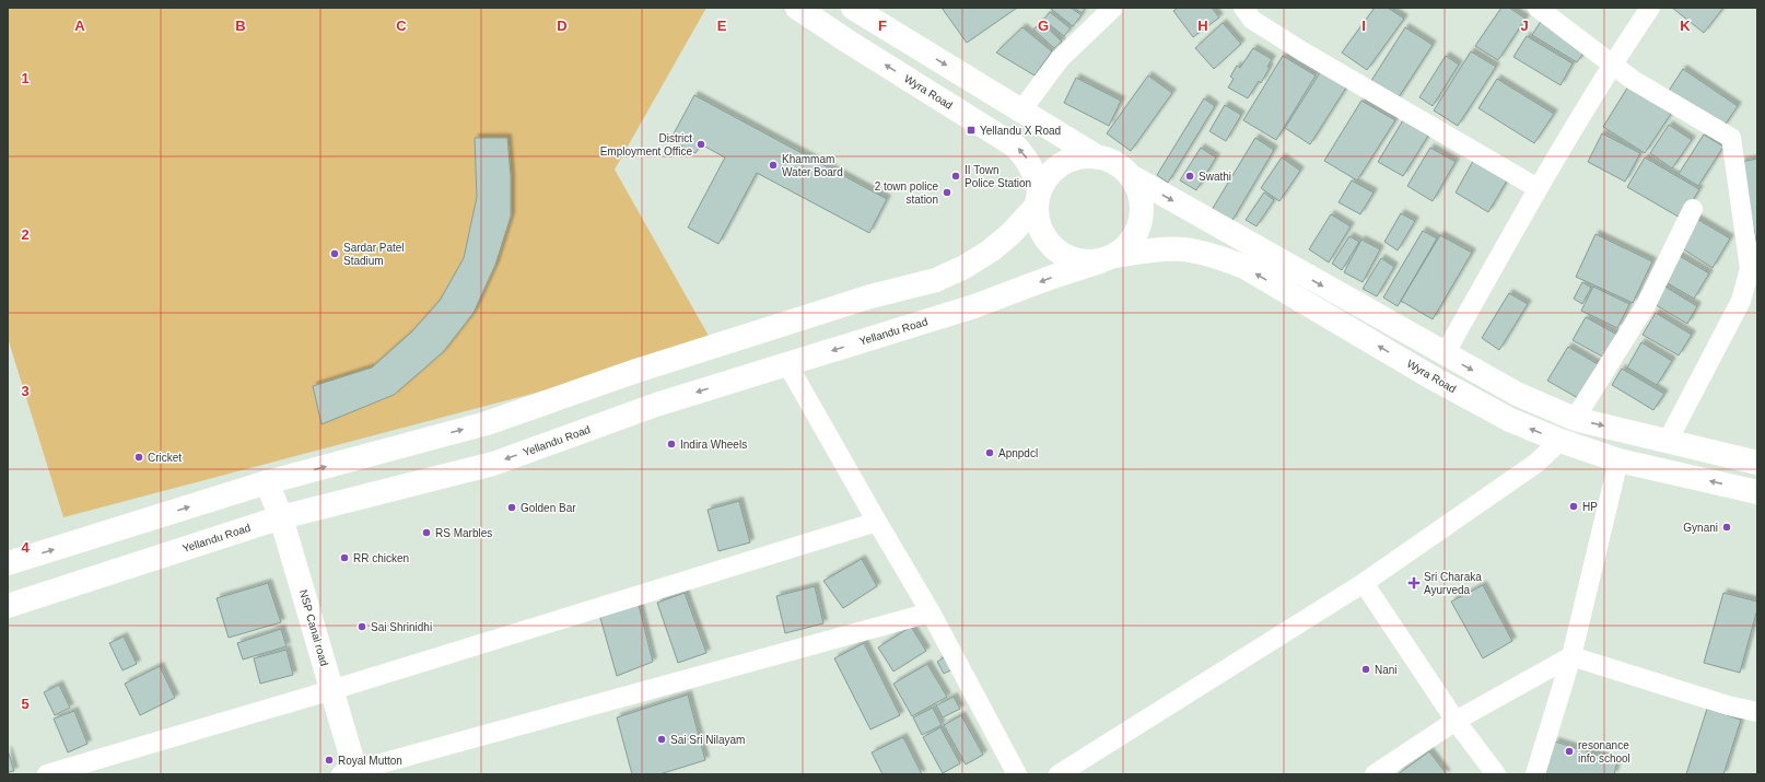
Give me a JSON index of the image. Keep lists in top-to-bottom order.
{
  "streets": {
    "main road": ["Wyra Road", "Yellandu Road", "NSP Canal road"]
  },
  "crossings": [
    ["Wyra Road", "Yellandu Road"],
    ["Yellandu Road", "NSP Canal road"]
  ],
  "places": {
    "transit": ["Yellandu X Road"],
    "other": [
      "District Employment Office",
      "Khammam Water Board",
      "II Town Police Station",
      "Swathi",
      "2 town police station",
      "Sardar Patel Stadium",
      "Indira Wheels",
      "Apnpdcl",
      "Cricket",
      "HP",
      "Golden Bar",
      "Gynani",
      "RS Marbles",
      "RR chicken",
      "Sai Shrinidhi",
      "Nani",
      "Sai Sri Nilayam",
      "resonance info school",
      "Royal Mutton"
    ],
    "health": ["Sri Charaka Ayurveda"]
  },
  "grid": {
    "columns": [
      "A",
      "B",
      "C",
      "D",
      "E",
      "F",
      "G",
      "H",
      "I",
      "J",
      "K"
    ],
    "rows": [
      "1",
      "2",
      "3",
      "4",
      "5"
    ]
  }
}
